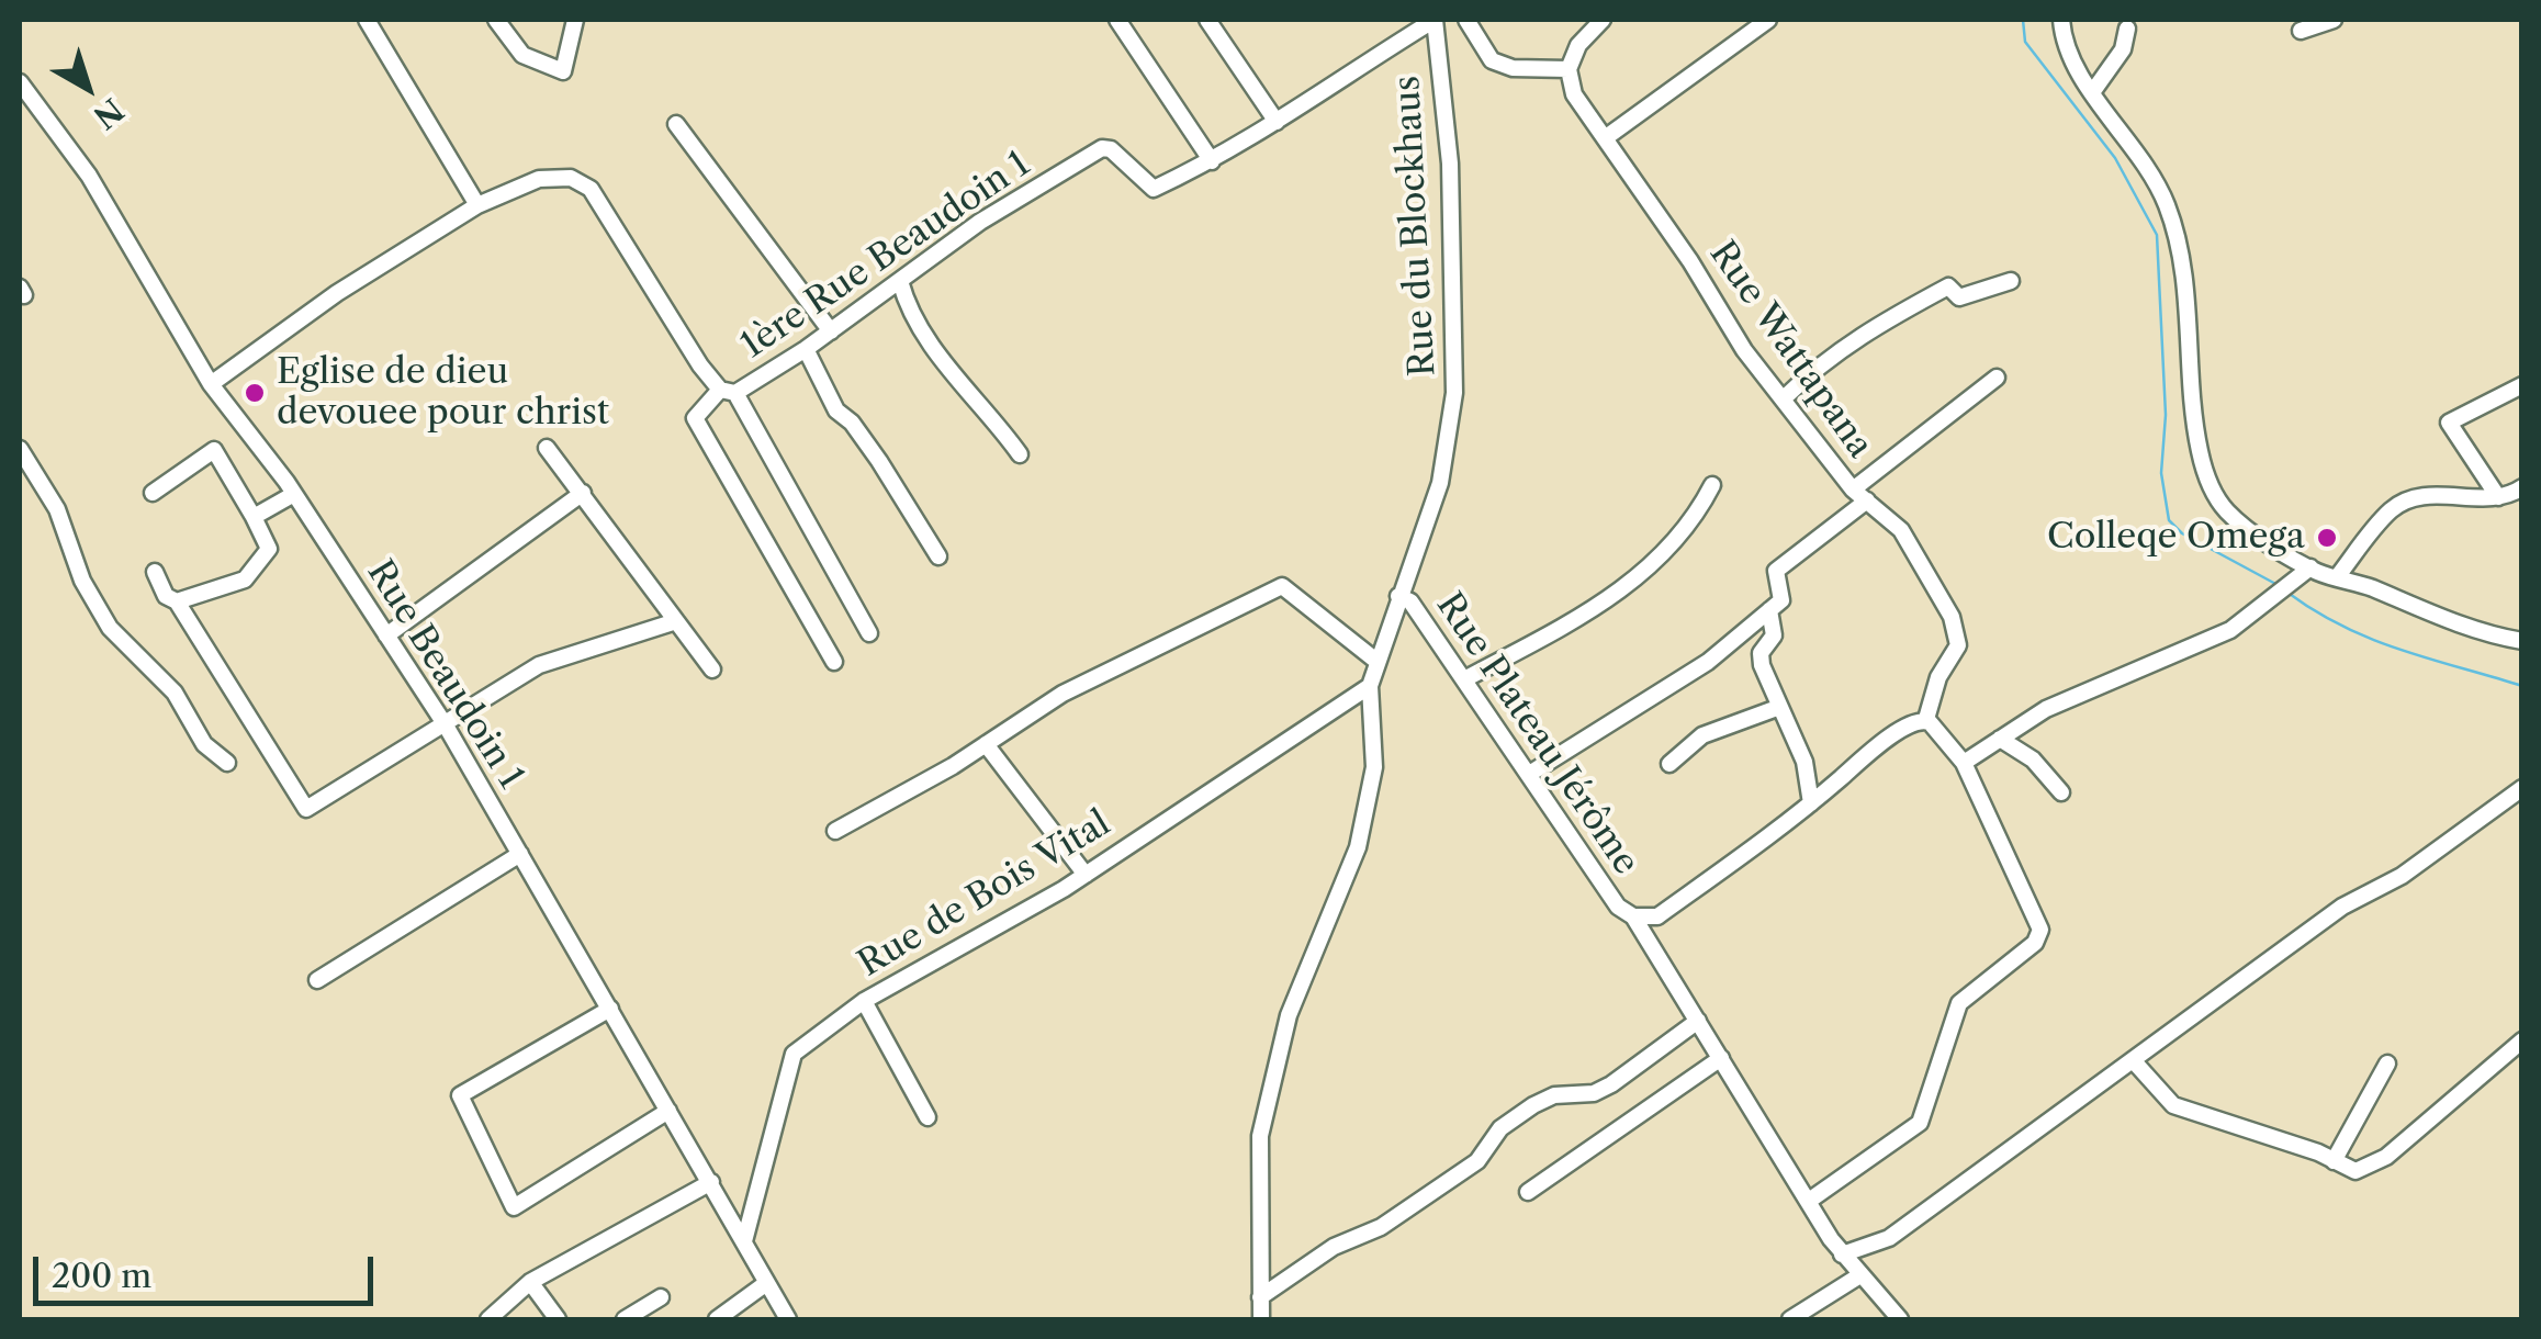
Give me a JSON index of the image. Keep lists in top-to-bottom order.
{
  "streets": {
    "street": [
      "Rue du Blockhaus",
      "1ère Rue Beaudoin 1",
      "Rue Wattapana",
      "Rue Beaudoin 1",
      "Rue Plateau Jérôme",
      "Rue de Bois Vital"
    ]
  },
  "crossings": [
    ["Rue du Blockhaus", "1ère Rue Beaudoin 1"],
    ["Rue du Blockhaus", "Rue Plateau Jérôme"],
    ["Rue du Blockhaus", "Rue de Bois Vital"],
    ["1ère Rue Beaudoin 1", "Rue Beaudoin 1"],
    ["Rue Wattapana", "Rue Plateau Jérôme"],
    ["Rue Beaudoin 1", "Rue de Bois Vital"]
  ],
  "places": ["Eglise de dieu devouee pour christ", "Colleqe Omega"],
  "scale_bar": "200 m",
  "north": "bottom right"
}
